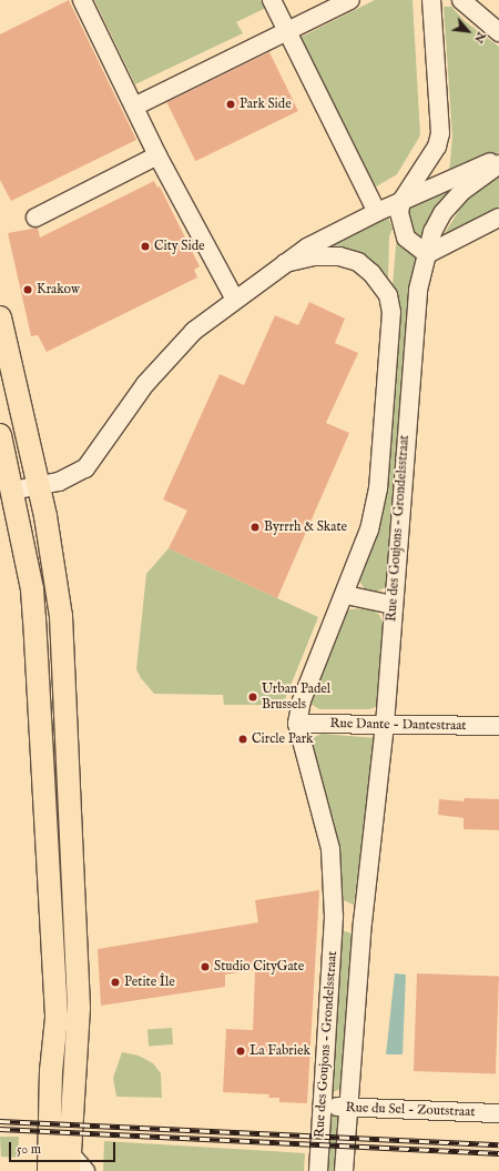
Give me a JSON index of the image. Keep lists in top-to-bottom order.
{
  "streets": {
    "street": ["Rue des Goujons - Grondelsstraat", "Rue Dante - Dantestraat", "Rue du Sel - Zoutstraat"]
  },
  "crossings": [
    ["Rue des Goujons - Grondelsstraat", "Rue Dante - Dantestraat"],
    ["Rue des Goujons - Grondelsstraat", "Rue du Sel - Zoutstraat"]
  ],
  "places": [
    "Park Side",
    "City Side",
    "Krakow",
    "Byrrrh & Skate",
    "Urban Padel Brussels",
    "Circle Park",
    "Studio CityGate",
    "Petite Île",
    "La Fabriek"
  ],
  "scale_bar": "50 m",
  "north": "bottom right"
}
